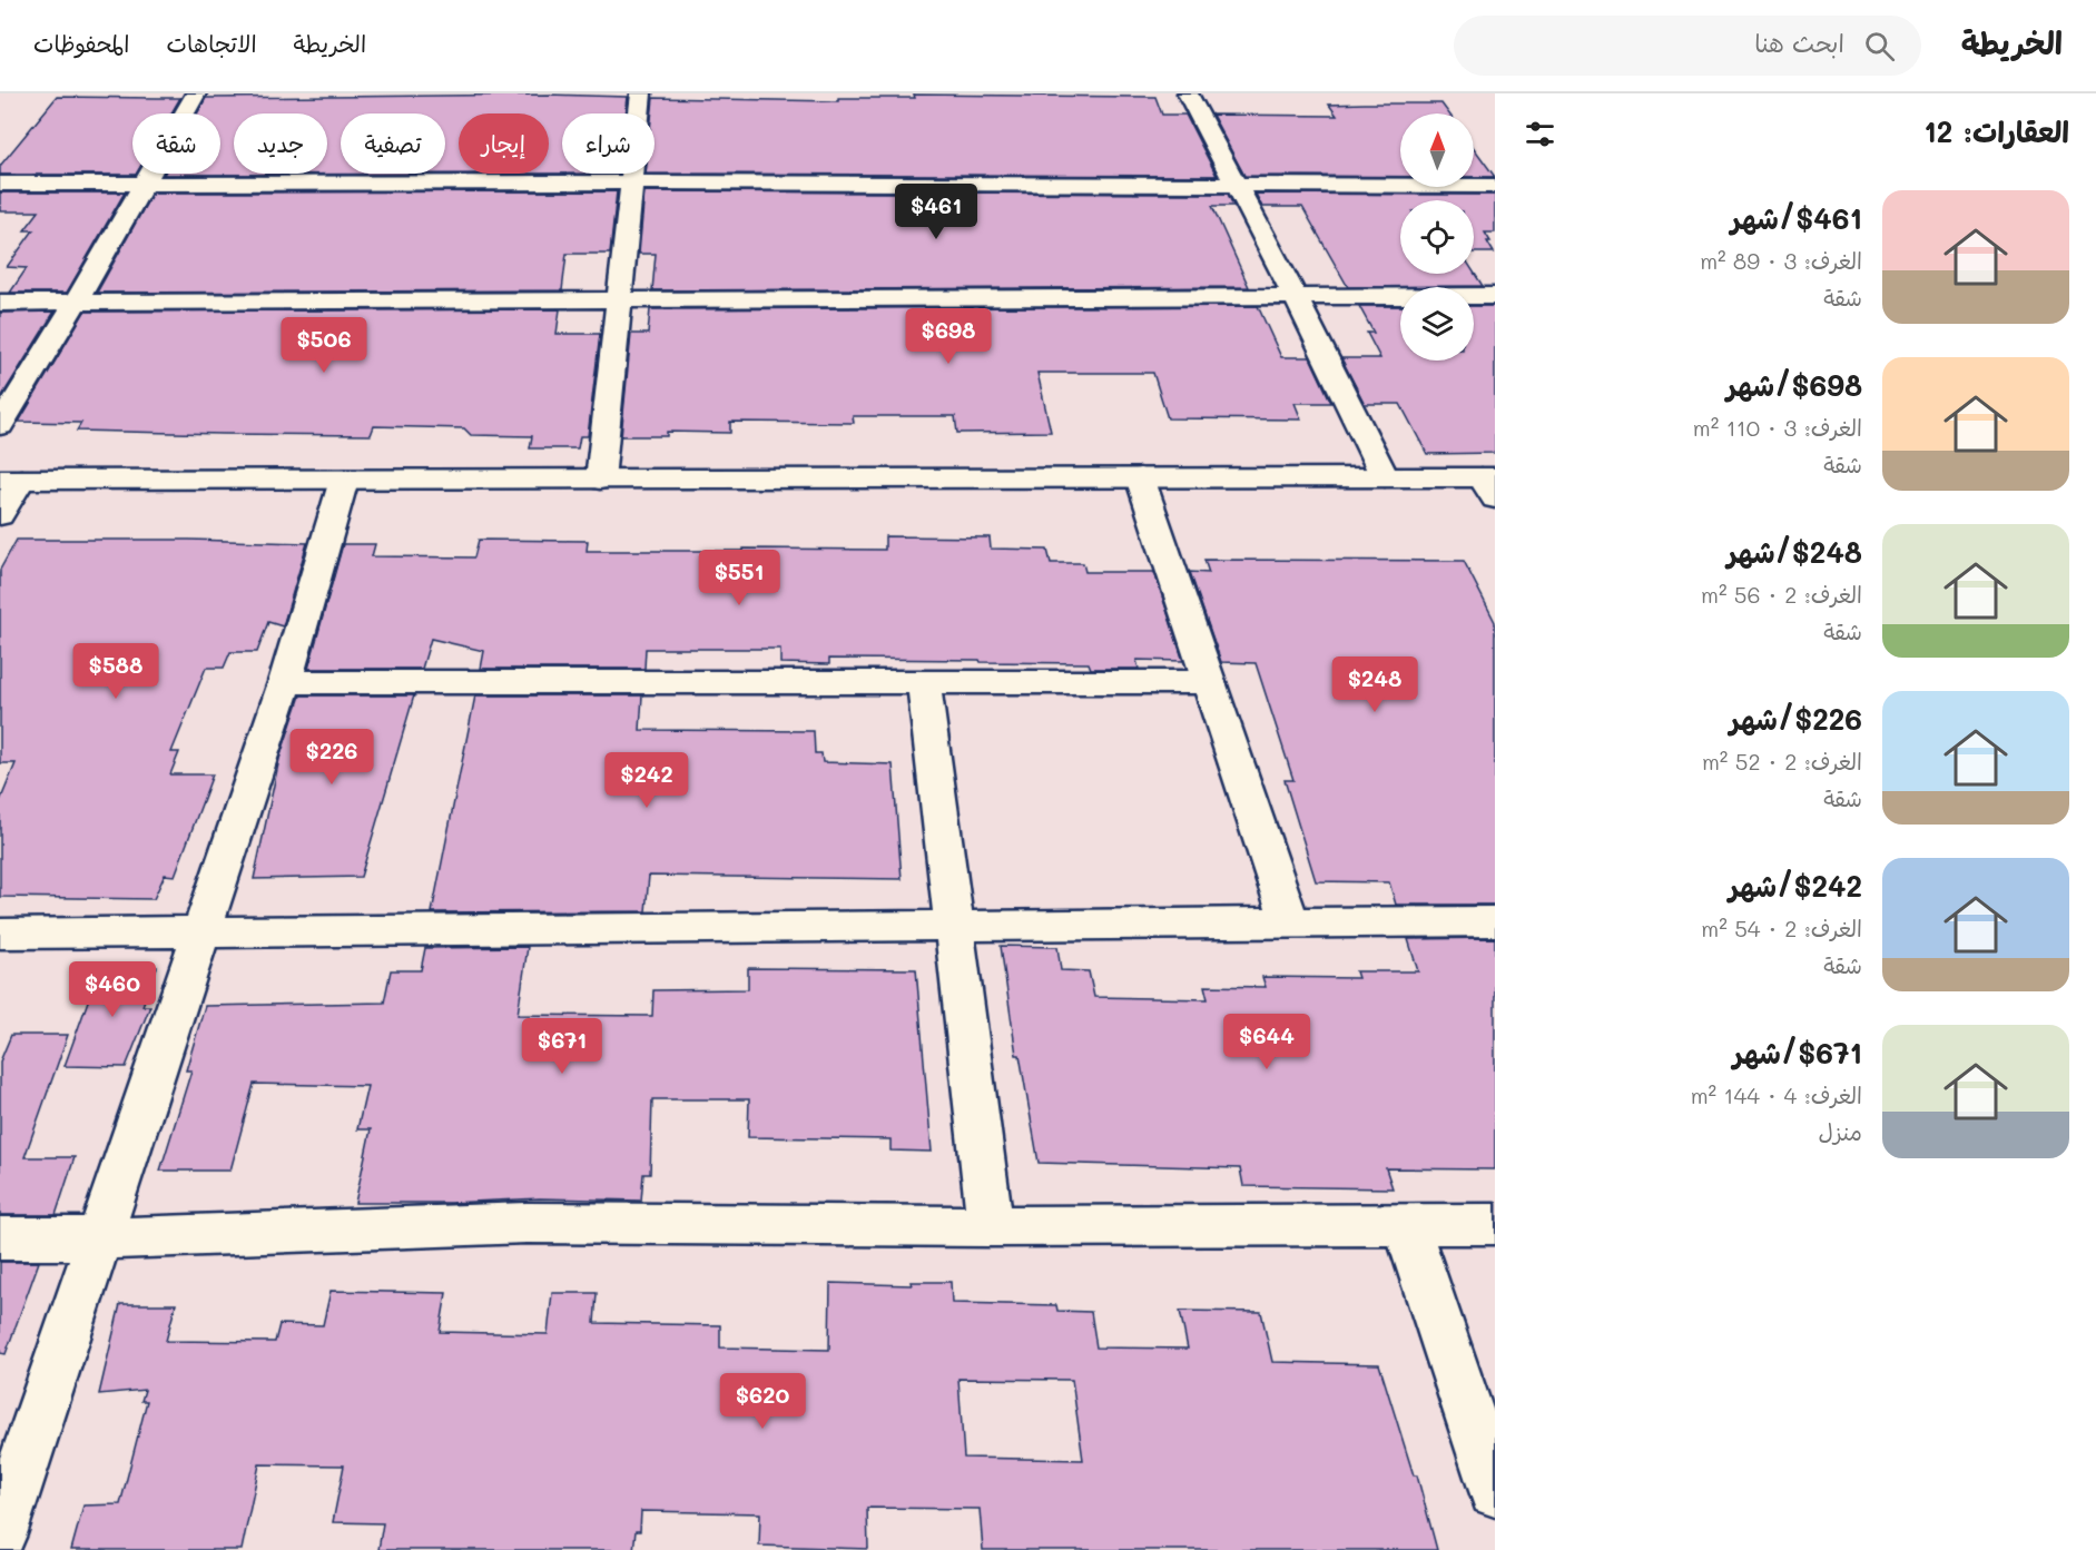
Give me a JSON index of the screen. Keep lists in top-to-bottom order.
{
  "north": "top",
  "page": {
    "header": "الخريطة",
    "search": "ابحث هنا",
    "nav": ["الخريطة", "الاتجاهات", "المحفوظات"],
    "heading": "العقارات: 12",
    "chip": [
      "شراء",
      "إيجار",
      "تصفية",
      "جديد",
      "شقة"
    ],
    "list": [
      {
        "name": "$461/شهر",
        "note": "الغرف: 3 · 89 m² · شقة"
      },
      {
        "name": "$698/شهر",
        "note": "الغرف: 3 · 110 m² · شقة"
      },
      {
        "name": "$248/شهر",
        "note": "الغرف: 2 · 56 m² · شقة"
      },
      {
        "name": "$226/شهر",
        "note": "الغرف: 2 · 52 m² · شقة"
      },
      {
        "name": "$242/شهر",
        "note": "الغرف: 2 · 54 m² · شقة"
      },
      {
        "name": "$671/شهر",
        "note": "الغرف: 4 · 144 m² · منزل"
      }
    ],
    "price": [
      "$461",
      "$698",
      "$506",
      "$551",
      "$588",
      "$248",
      "$226",
      "$242",
      "$460",
      "$644",
      "$671",
      "$620"
    ]
  }
}
